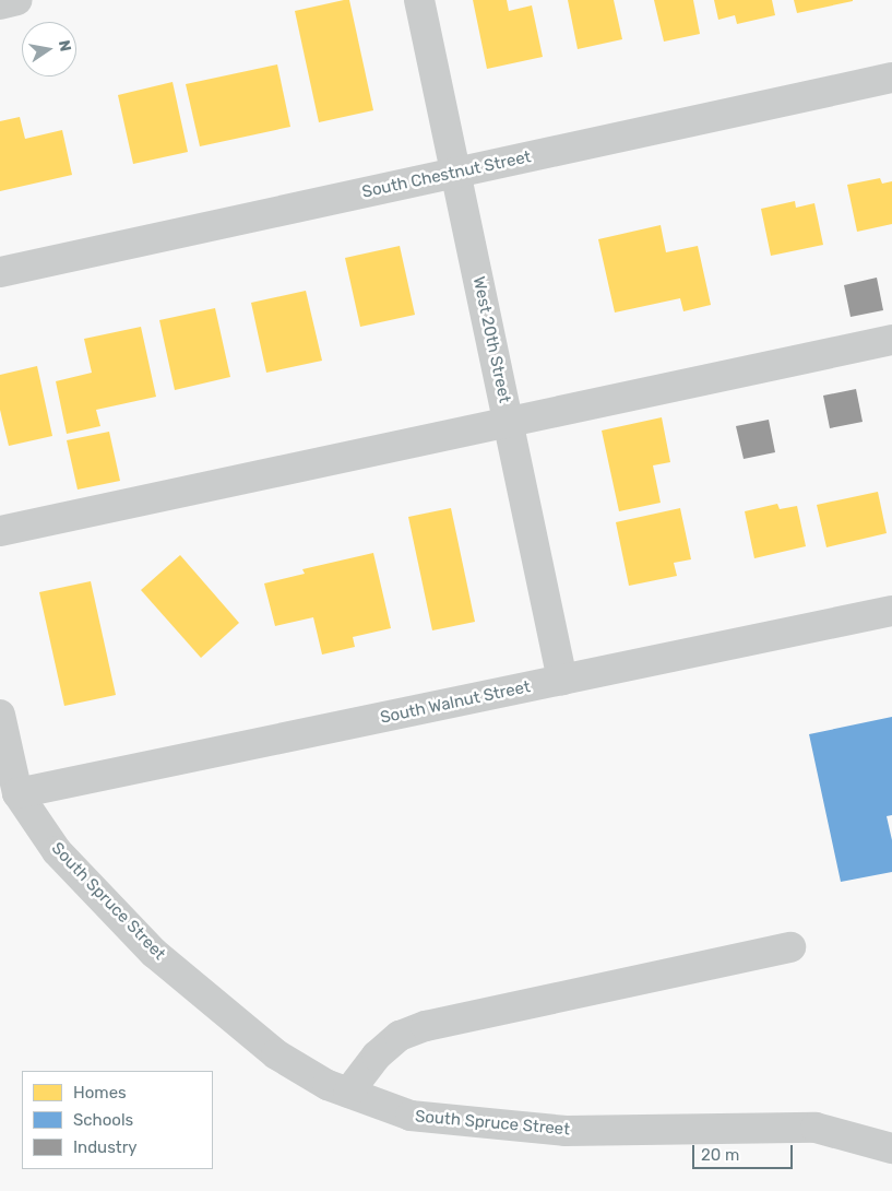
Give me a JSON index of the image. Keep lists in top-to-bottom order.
{
  "streets": {
    "street": [
      "South Chestnut Street",
      "West 20th Street",
      "South Walnut Street",
      "South Spruce Street"
    ]
  },
  "crossings": [
    ["South Chestnut Street", "West 20th Street"],
    ["West 20th Street", "South Walnut Street"],
    ["South Walnut Street", "South Spruce Street"]
  ],
  "legend": ["Homes", "Schools", "Industry"],
  "scale_bar": "20 m",
  "north": "right"
}
